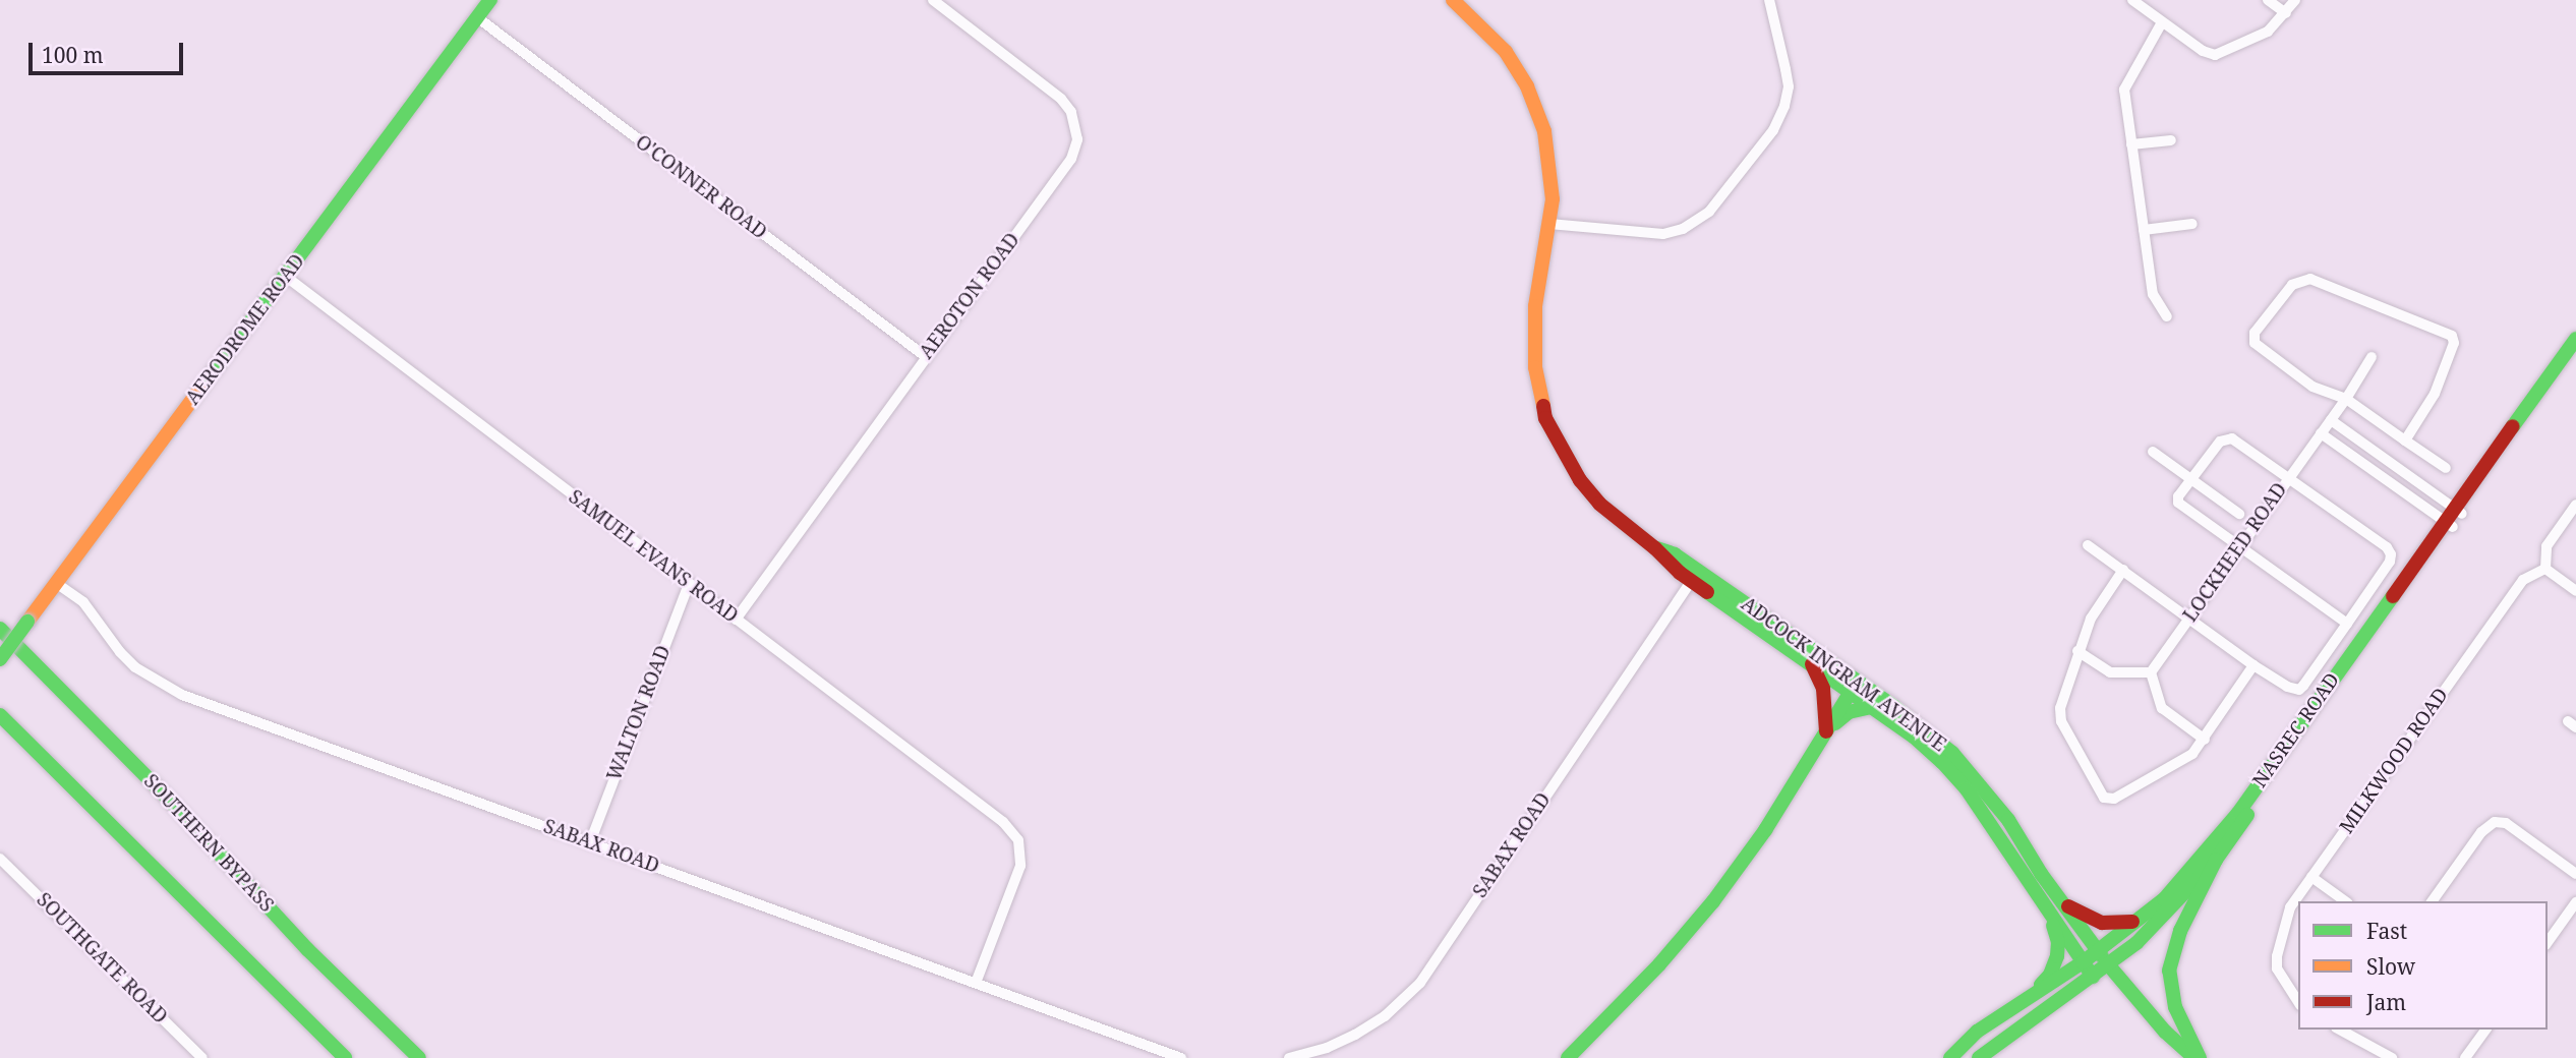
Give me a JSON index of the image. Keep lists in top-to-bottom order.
{
  "streets": {
    "main road": [
      "AERODROME ROAD",
      "ADCOCK INGRAM AVENUE",
      "NASREC ROAD",
      "SOUTHERN BYPASS"
    ],
    "street": [
      "O'CONNER ROAD",
      "AEROTON ROAD",
      "LOCKHEED ROAD",
      "SAMUEL EVANS ROAD",
      "WALTON ROAD",
      "MILKWOOD ROAD",
      "SABAX ROAD",
      "SOUTHGATE ROAD"
    ]
  },
  "crossings": [
    ["O'CONNER ROAD", "AEROTON ROAD"],
    ["O'CONNER ROAD", "AERODROME ROAD"],
    ["AEROTON ROAD", "SAMUEL EVANS ROAD"],
    ["AERODROME ROAD", "SAMUEL EVANS ROAD"],
    ["AERODROME ROAD", "SABAX ROAD"],
    ["SAMUEL EVANS ROAD", "WALTON ROAD"],
    ["SAMUEL EVANS ROAD", "SABAX ROAD"],
    ["ADCOCK INGRAM AVENUE", "NASREC ROAD"],
    ["ADCOCK INGRAM AVENUE", "SABAX ROAD"],
    ["WALTON ROAD", "SABAX ROAD"]
  ],
  "legend": ["Fast", "Slow", "Jam"],
  "scale_bar": "100 m"
}
